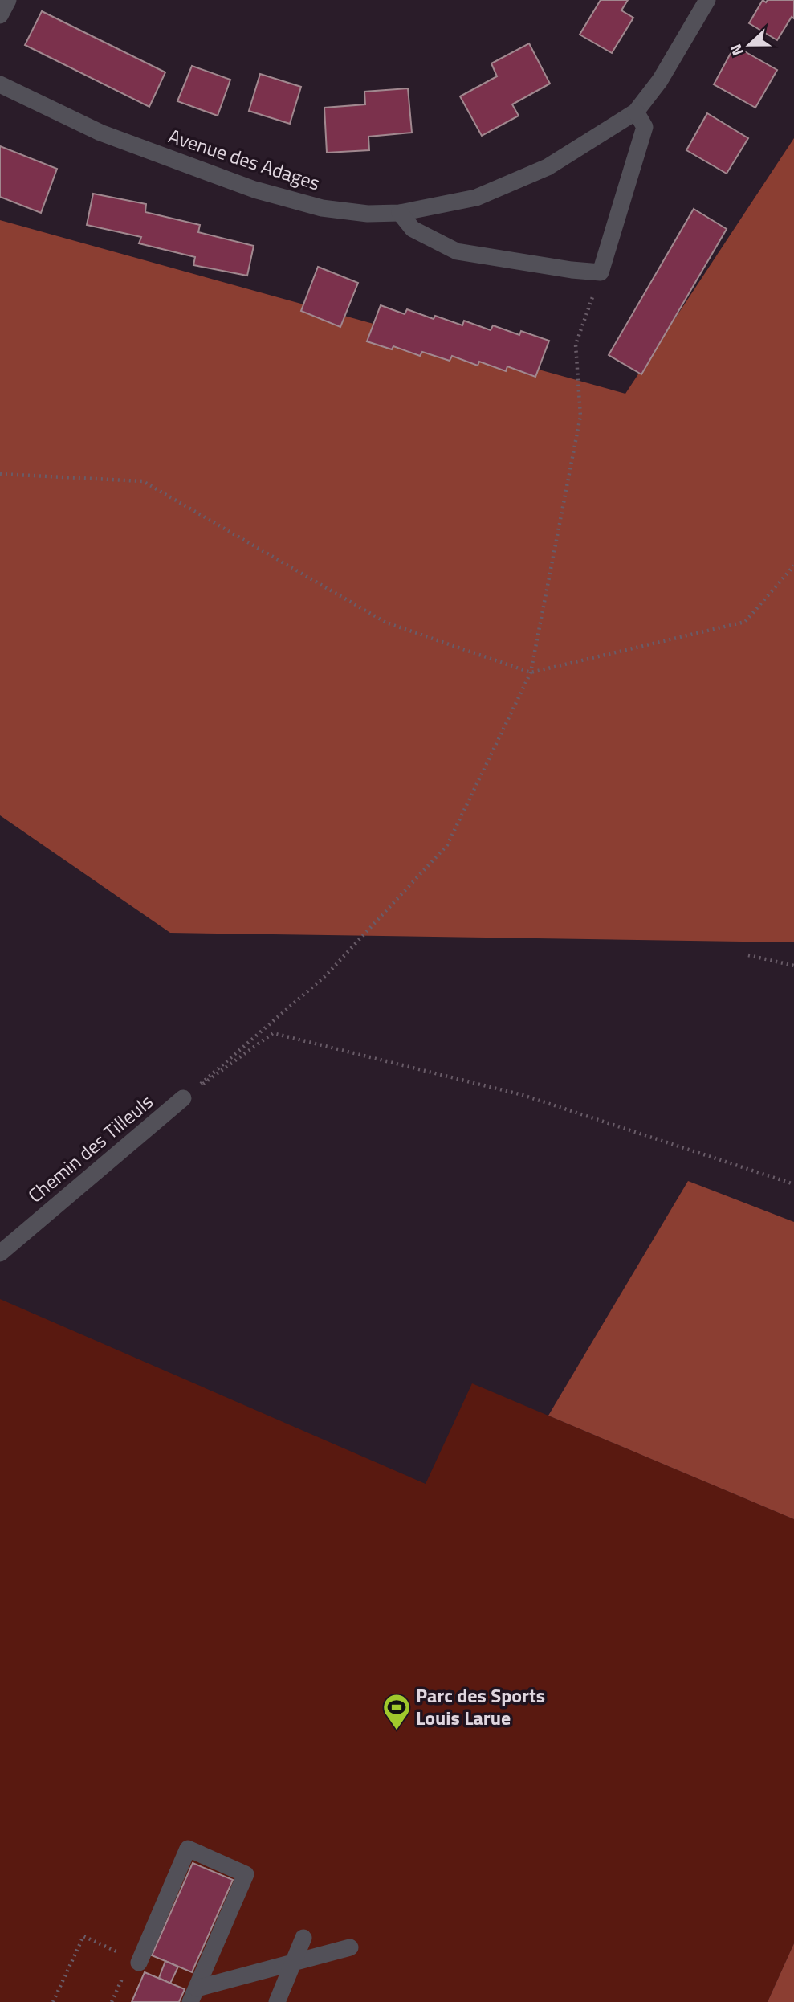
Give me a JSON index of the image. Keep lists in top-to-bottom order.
{
  "streets": {
    "street": ["Avenue des Adages", "Chemin des Tilleuls"]
  },
  "places": {
    "sports": ["Parc des Sports Louis Larue"]
  },
  "north": "left"
}
